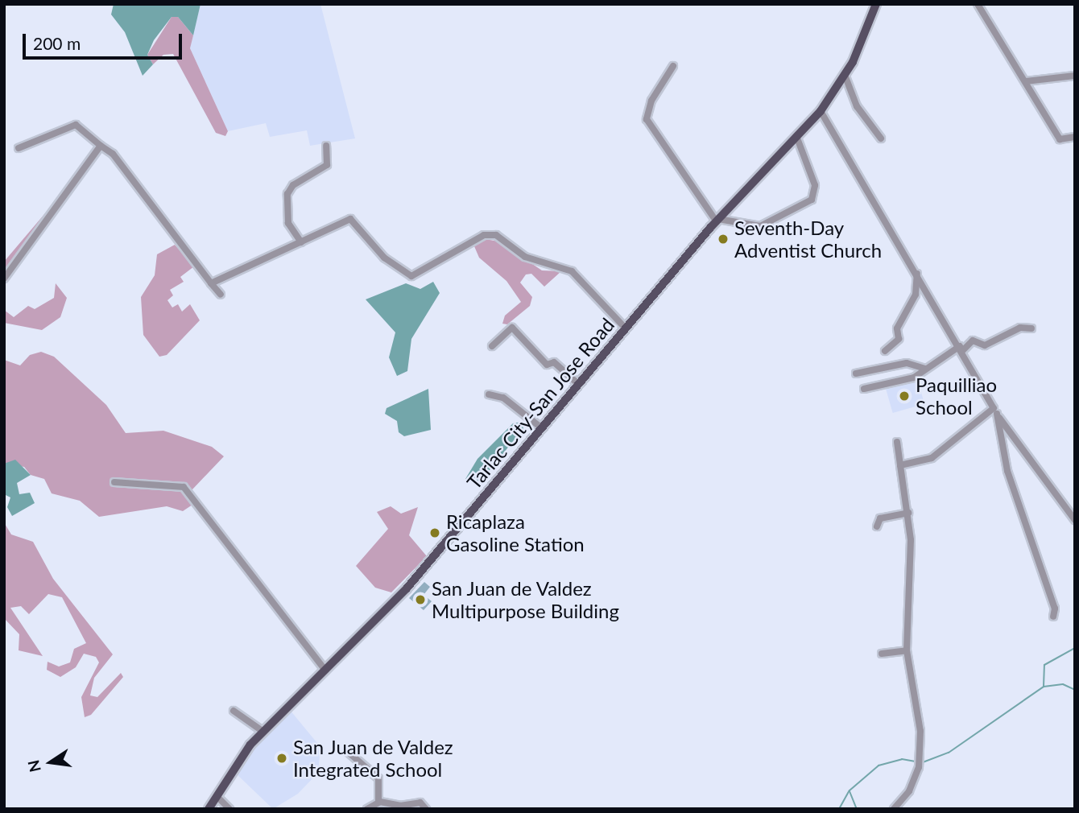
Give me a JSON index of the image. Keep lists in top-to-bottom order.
{
  "streets": {
    "main road": ["Tarlac City-San Jose Road"]
  },
  "places": [
    "Seventh-Day Adventist Church",
    "Paquilliao School",
    "Ricaplaza Gasoline Station",
    "San Juan de Valdez Multipurpose Building",
    "San Juan de Valdez Integrated School"
  ],
  "scale_bar": "200 m",
  "north": "left"
}
